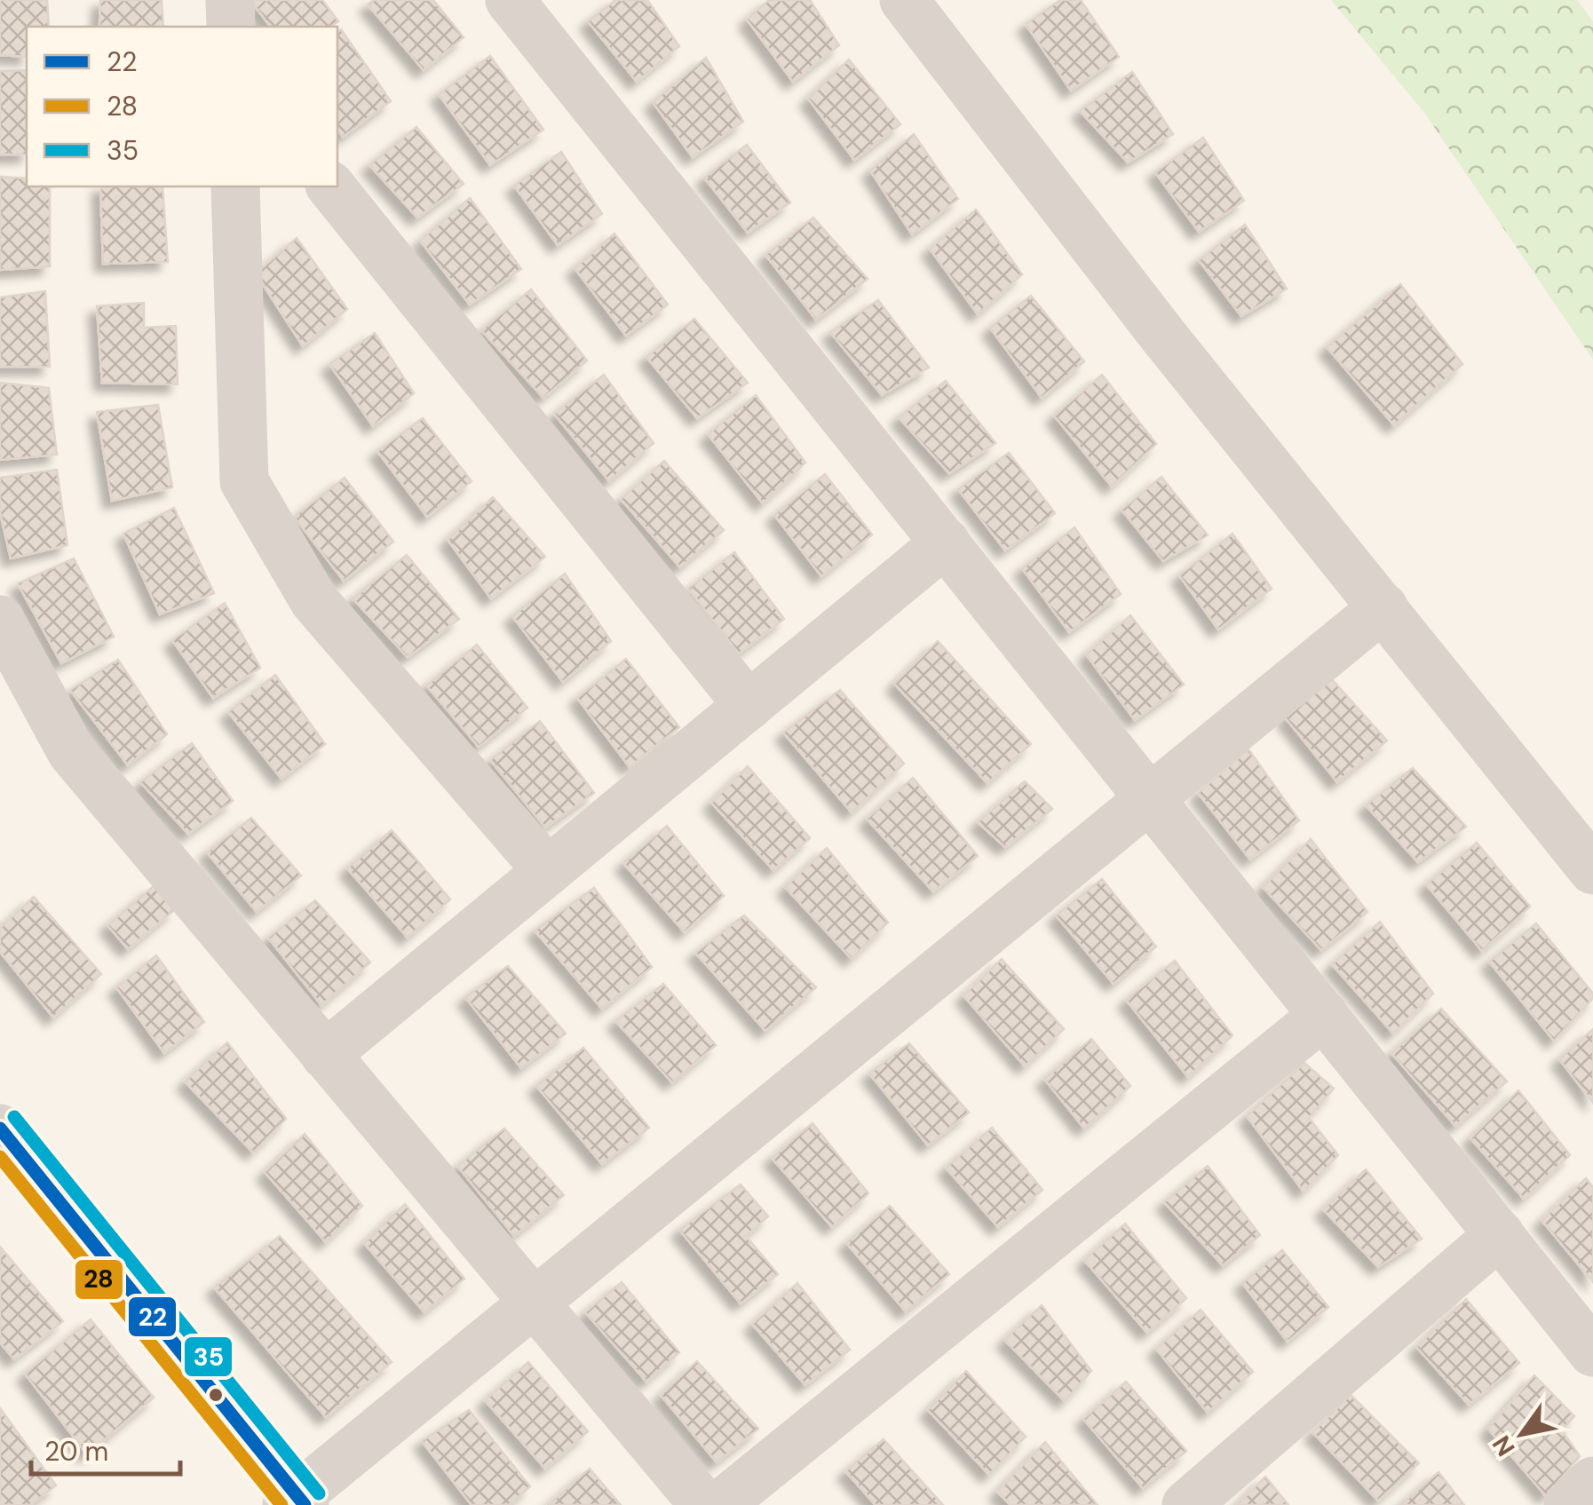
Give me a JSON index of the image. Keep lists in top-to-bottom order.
{
  "lines": ["transit line 35", "transit line 22", "transit line 28"],
  "legend": ["22", "28", "35"],
  "scale_bar": "20 m",
  "north": "bottom left"
}
